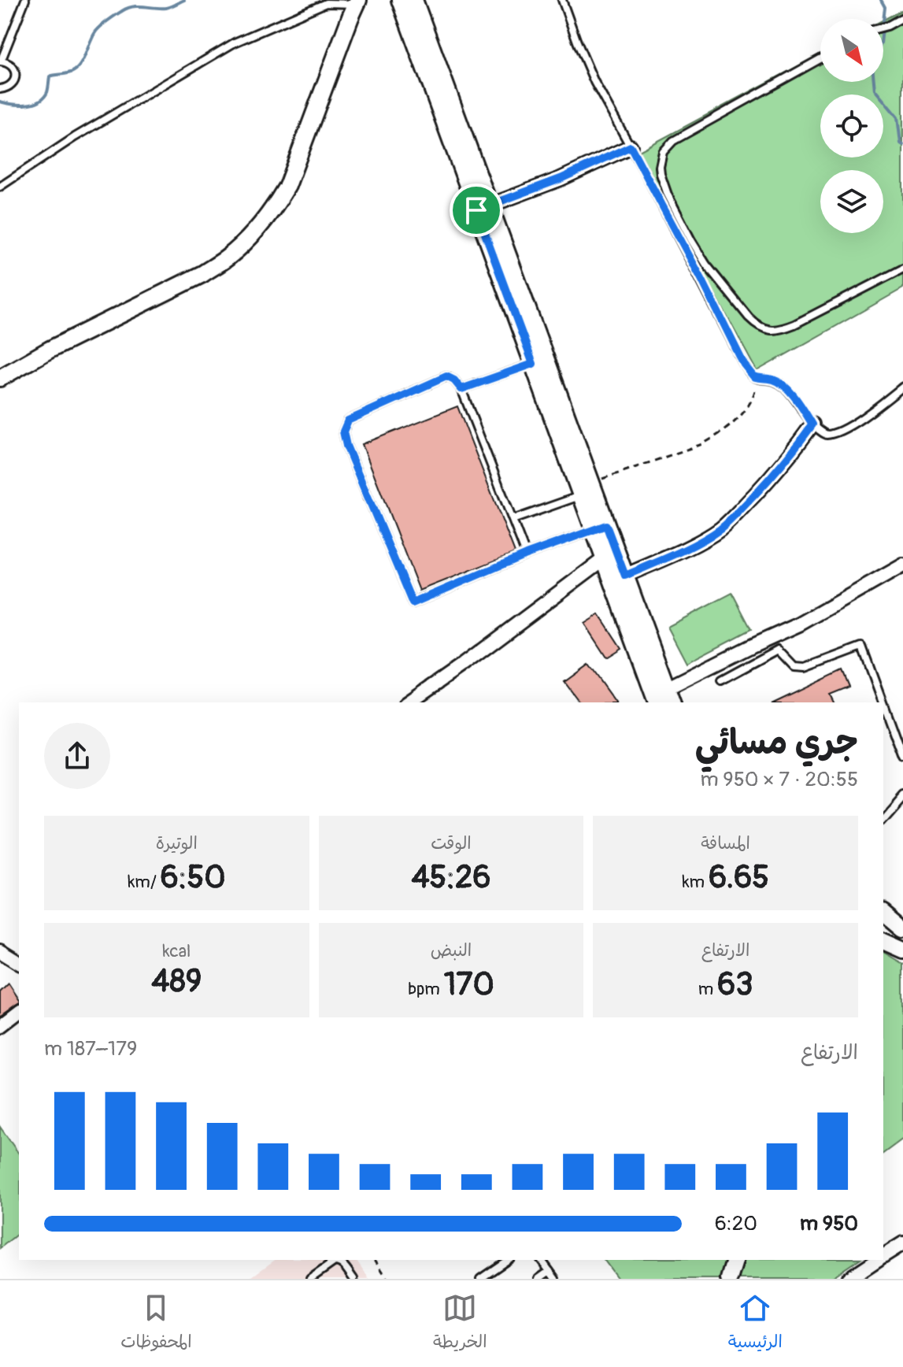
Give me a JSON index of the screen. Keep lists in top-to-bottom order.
{
  "north": "bottom right",
  "page": {
    "heading": ["جري مسائي", "20:55 · 7 × 950 m"],
    "stats": [
      ["المسافة", "6.65 km"],
      ["الوقت", "45:26"],
      ["الوتيرة", "6:50 /km"],
      ["الارتفاع", "63 m"],
      ["النبض", "170 bpm"],
      ["kcal", "489"]
    ],
    "chart": ["الارتفاع", "179–187 m"],
    "list": [
      {
        "name": "950 m",
        "note": "6:20"
      }
    ],
    "tabs": ["الرئيسية", "الخريطة", "المحفوظات"]
  }
}
